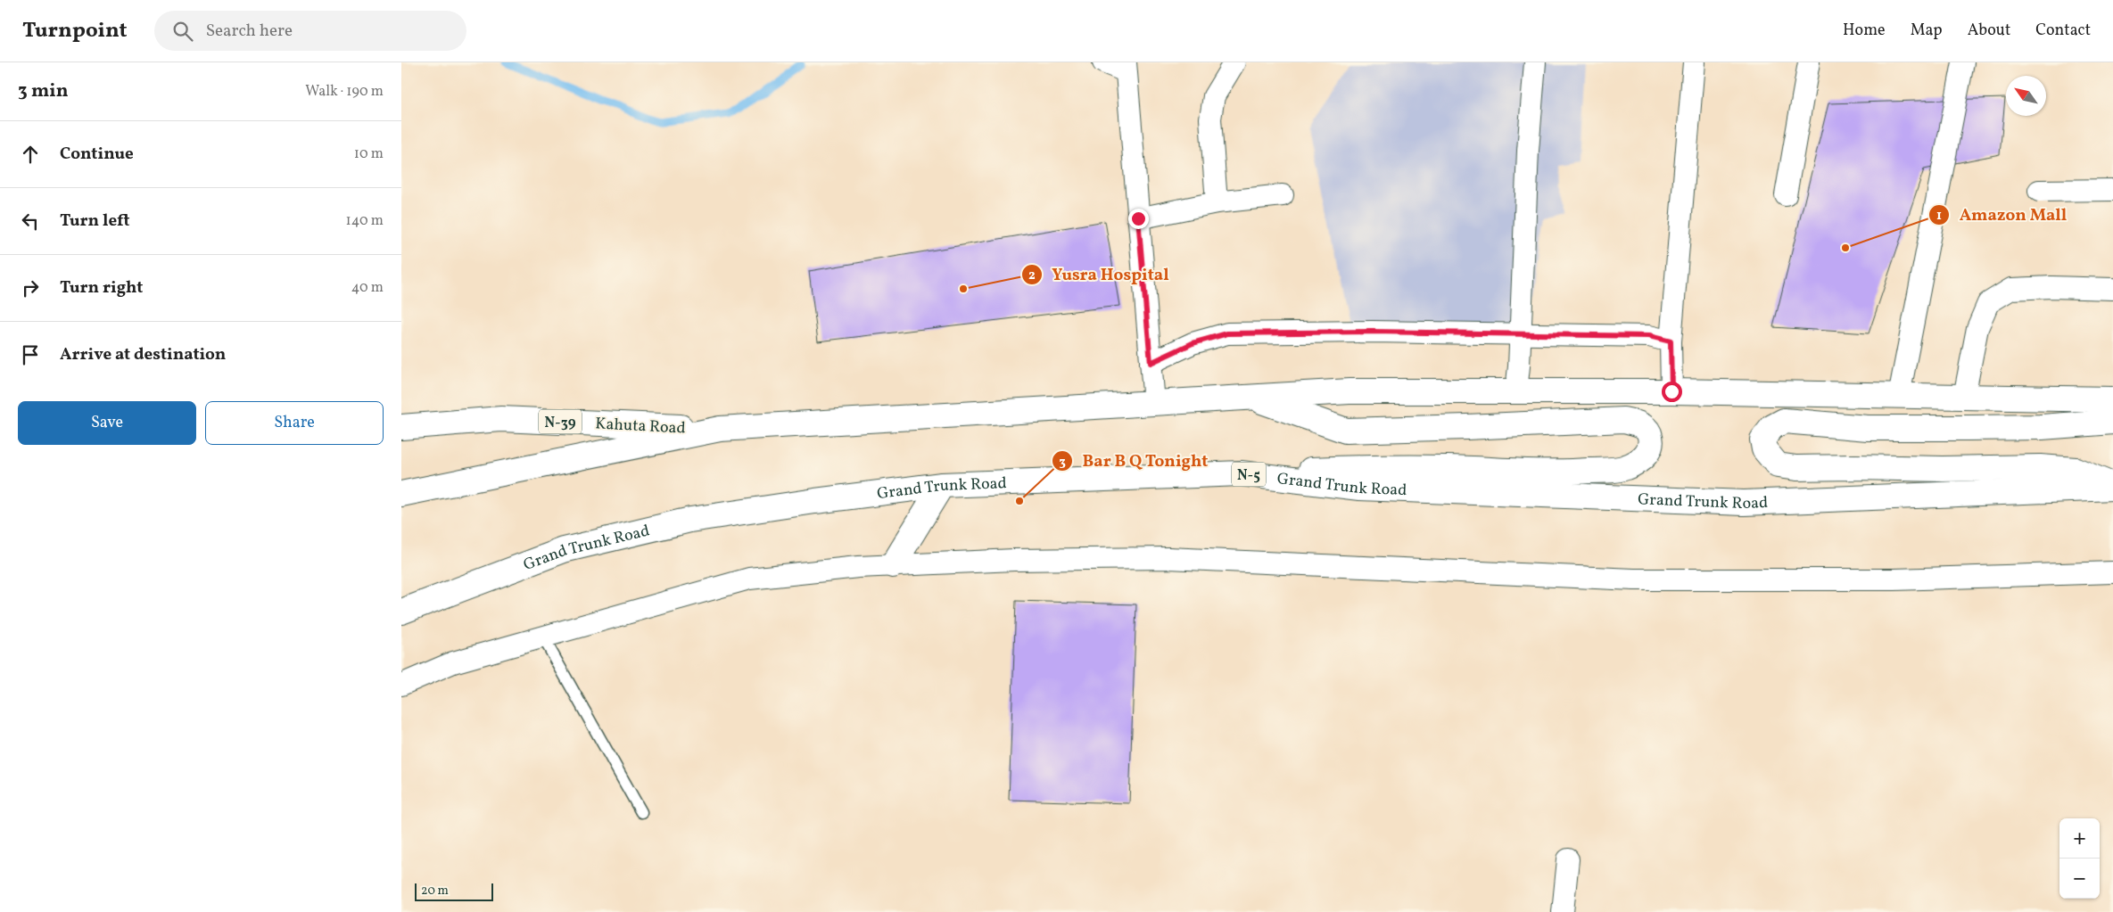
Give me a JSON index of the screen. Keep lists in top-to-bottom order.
{
  "streets": {
    "highway": [
      "N-39",
      "Kahuta Road",
      "N-5",
      "Grand Trunk Road"
    ]
  },
  "places": ["Amazon Mall", "Yusra Hospital", "Bar B Q Tonight"],
  "scale_bar": "20 m",
  "north": "top left",
  "page": {
    "header": "Turnpoint",
    "search": "Search here",
    "nav": [
      "Home",
      "Map",
      "About",
      "Contact"
    ],
    "heading": ["3 min", "Walk · 190 m"],
    "list": [
      ["Continue", "10 m"],
      ["Turn left", "140 m"],
      ["Turn right", "40 m"],
      "Arrive at destination"
    ],
    "buttons": ["Save", "Share"],
    "map_buttons": ["+", "−"],
    "scale": "20 m"
  }
}
